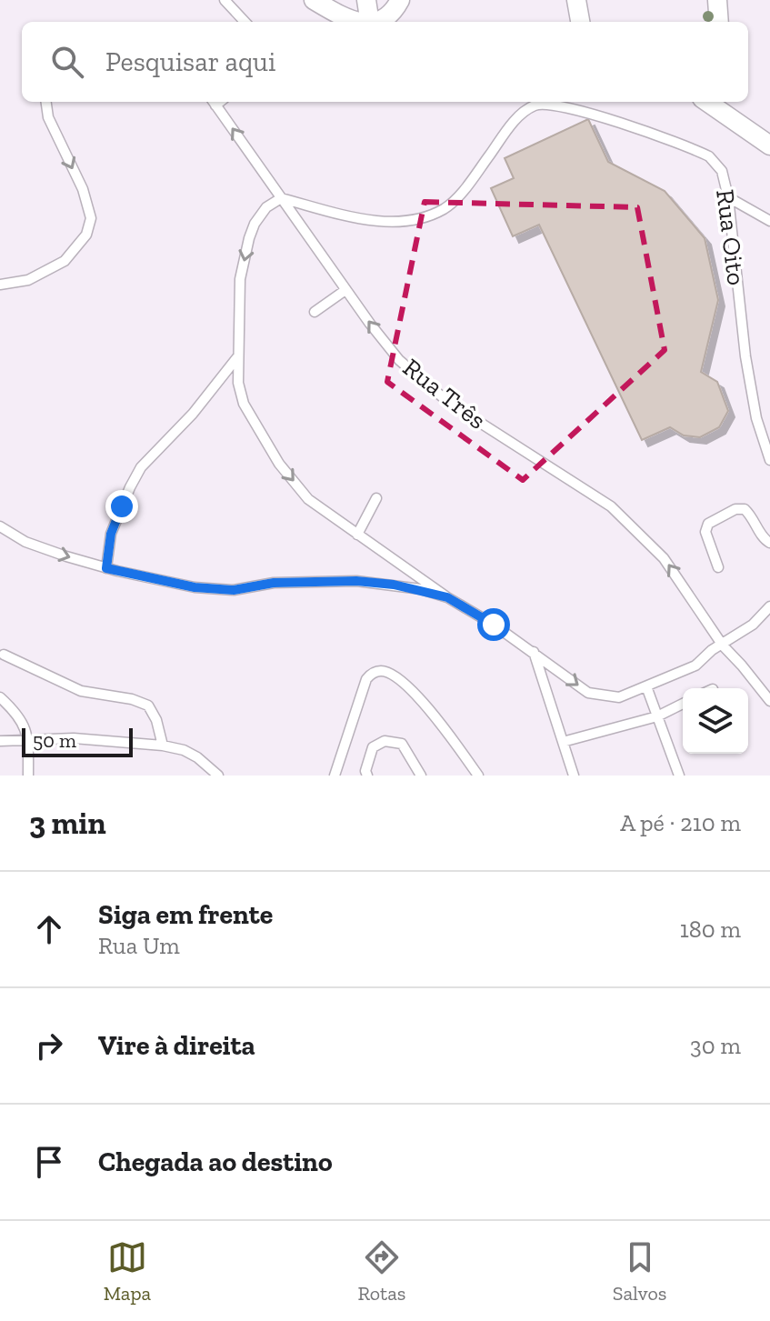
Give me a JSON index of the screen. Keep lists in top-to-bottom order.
{
  "streets": {
    "lane": ["Rua Oito", "Rua Três"]
  },
  "crossings": [
    ["Rua Oito", "Rua Três"]
  ],
  "one_way": ["Rua Três"],
  "scale_bar": "50 m",
  "page": {
    "search": "Pesquisar aqui",
    "scale": "50 m",
    "heading": ["3 min", "A pé · 210 m"],
    "list": [
      ["Siga em frente", "Rua Um", "180 m"],
      ["Vire à direita", "30 m"],
      "Chegada ao destino"
    ],
    "nav": ["Mapa", "Rotas", "Salvos"]
  }
}
